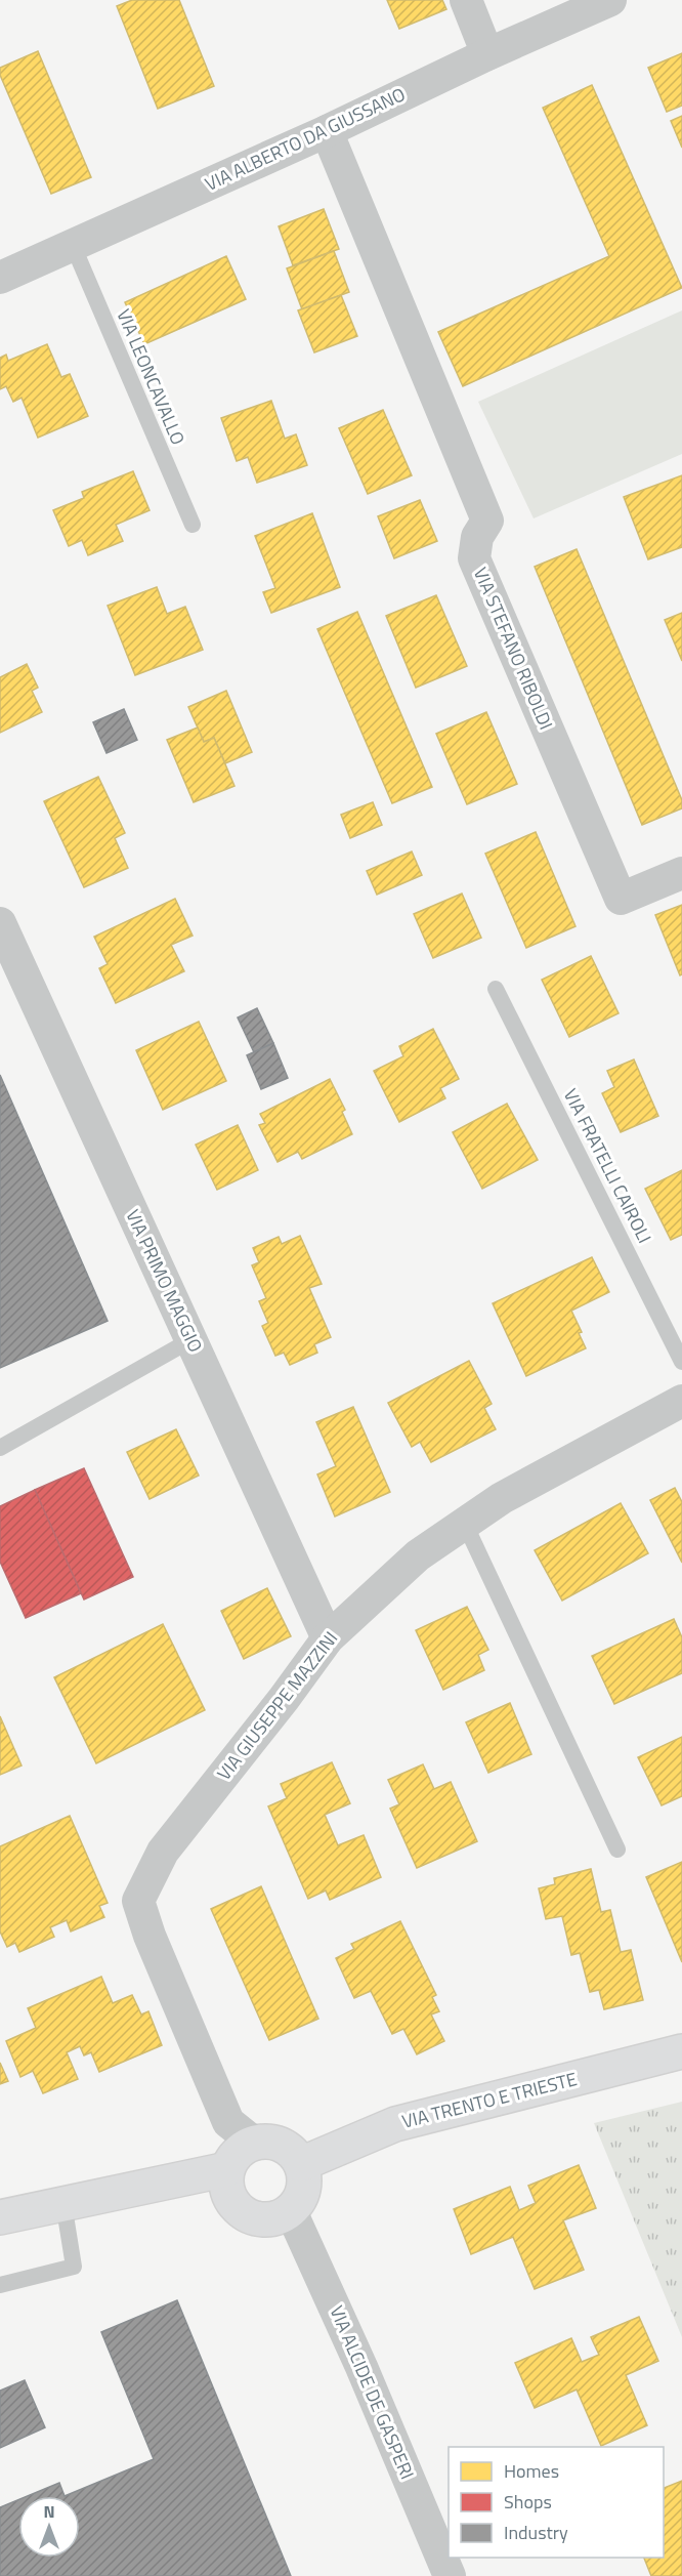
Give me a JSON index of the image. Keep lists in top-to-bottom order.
{
  "streets": {
    "street": [
      "VIA ALBERTO DA GIUSSANO",
      "VIA STEFANO RIBOLDI",
      "VIA PRIMO MAGGIO",
      "VIA GIUSEPPE MAZZINI",
      "VIA TRENTO E TRIESTE",
      "VIA ALCIDE DE GASPERI"
    ],
    "lane": ["VIA LEONCAVALLO", "VIA FRATELLI CAIROLI"]
  },
  "crossings": [
    ["VIA ALBERTO DA GIUSSANO", "VIA LEONCAVALLO"],
    ["VIA ALBERTO DA GIUSSANO", "VIA STEFANO RIBOLDI"],
    ["VIA PRIMO MAGGIO", "VIA GIUSEPPE MAZZINI"],
    ["VIA GIUSEPPE MAZZINI", "VIA TRENTO E TRIESTE"],
    ["VIA GIUSEPPE MAZZINI", "VIA ALCIDE DE GASPERI"],
    ["VIA TRENTO E TRIESTE", "VIA ALCIDE DE GASPERI"]
  ],
  "legend": ["Homes", "Shops", "Industry"],
  "north": "top"
}
